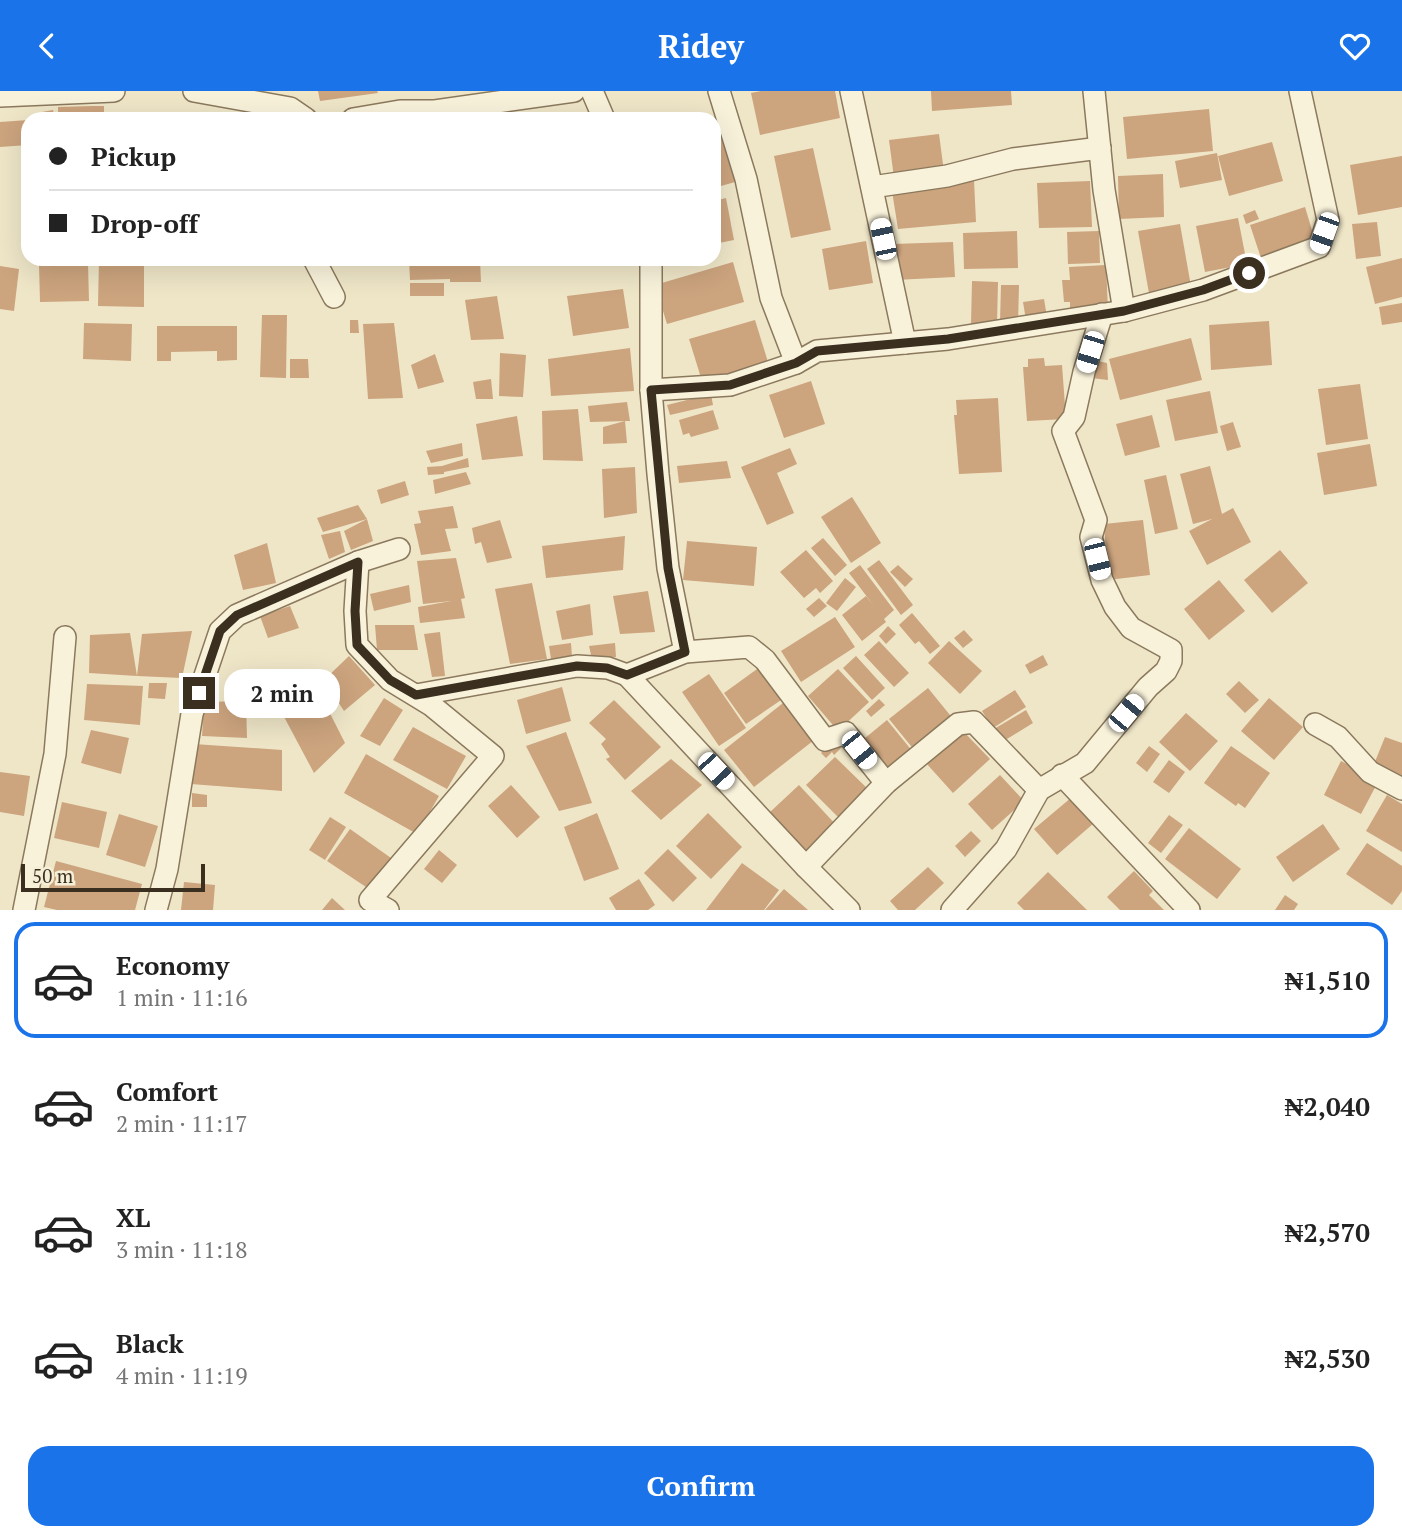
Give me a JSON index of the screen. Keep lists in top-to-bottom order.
{
  "scale_bar": "50 m",
  "page": {
    "header": "Ridey",
    "banner": ["Pickup", "Drop-off"],
    "bubble": "2 min",
    "scale": "50 m",
    "list": [
      {
        "name": "Economy",
        "note": "1 min · 11:16",
        "value": "₦1,510"
      },
      {
        "name": "Comfort",
        "note": "2 min · 11:17",
        "value": "₦2,040"
      },
      {
        "name": "XL",
        "note": "3 min · 11:18",
        "value": "₦2,570"
      },
      {
        "name": "Black",
        "note": "4 min · 11:19",
        "value": "₦2,530"
      }
    ],
    "buttons": "Confirm"
  }
}
